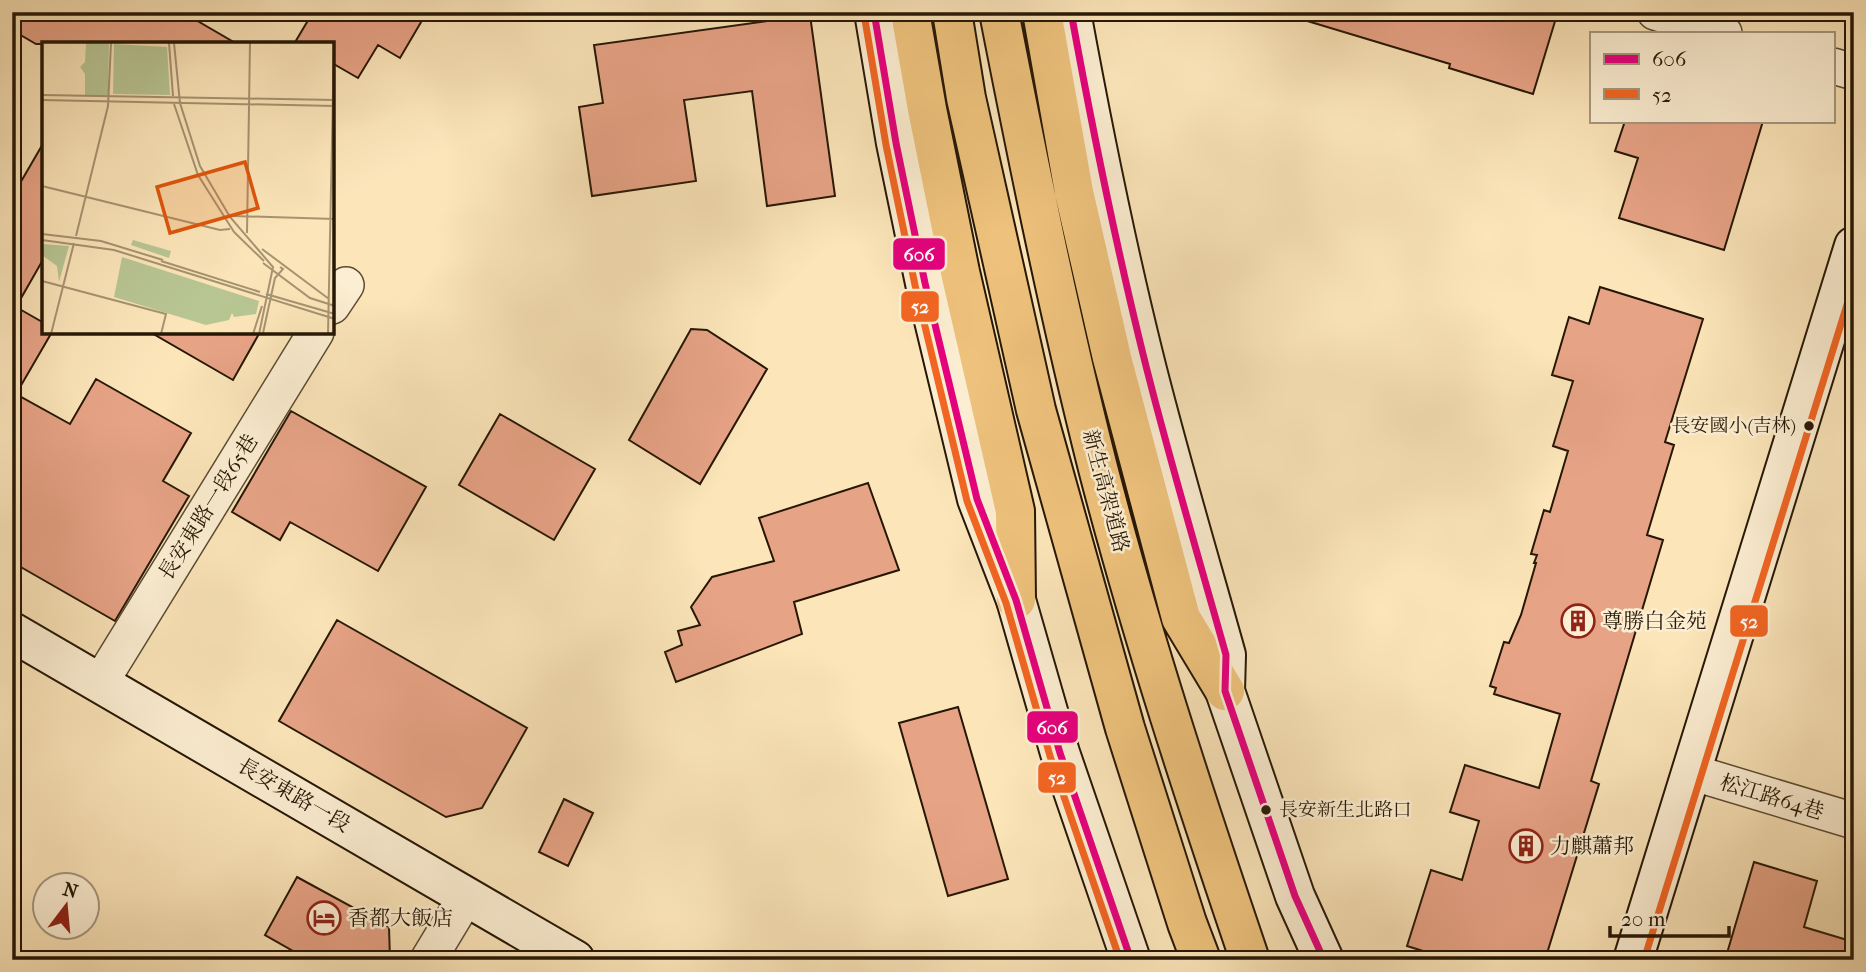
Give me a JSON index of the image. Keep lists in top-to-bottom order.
{
  "streets": {
    "highway": ["新生高架道路"],
    "street": ["長安東路一段65巷", "長安東路一段", "松江路64巷"]
  },
  "crossings": [
    ["長安東路一段65巷", "長安東路一段"]
  ],
  "places": {
    "other": ["長安國小(吉林)", "長安新生北路口"],
    "building": ["尊勝白金苑", "力麒蕭邦"],
    "hotel": ["香都大飯店"]
  },
  "lines": ["transit line 606", "transit line 52"],
  "legend": ["606", "52"],
  "scale_bar": "20 m",
  "north": "top"
}
